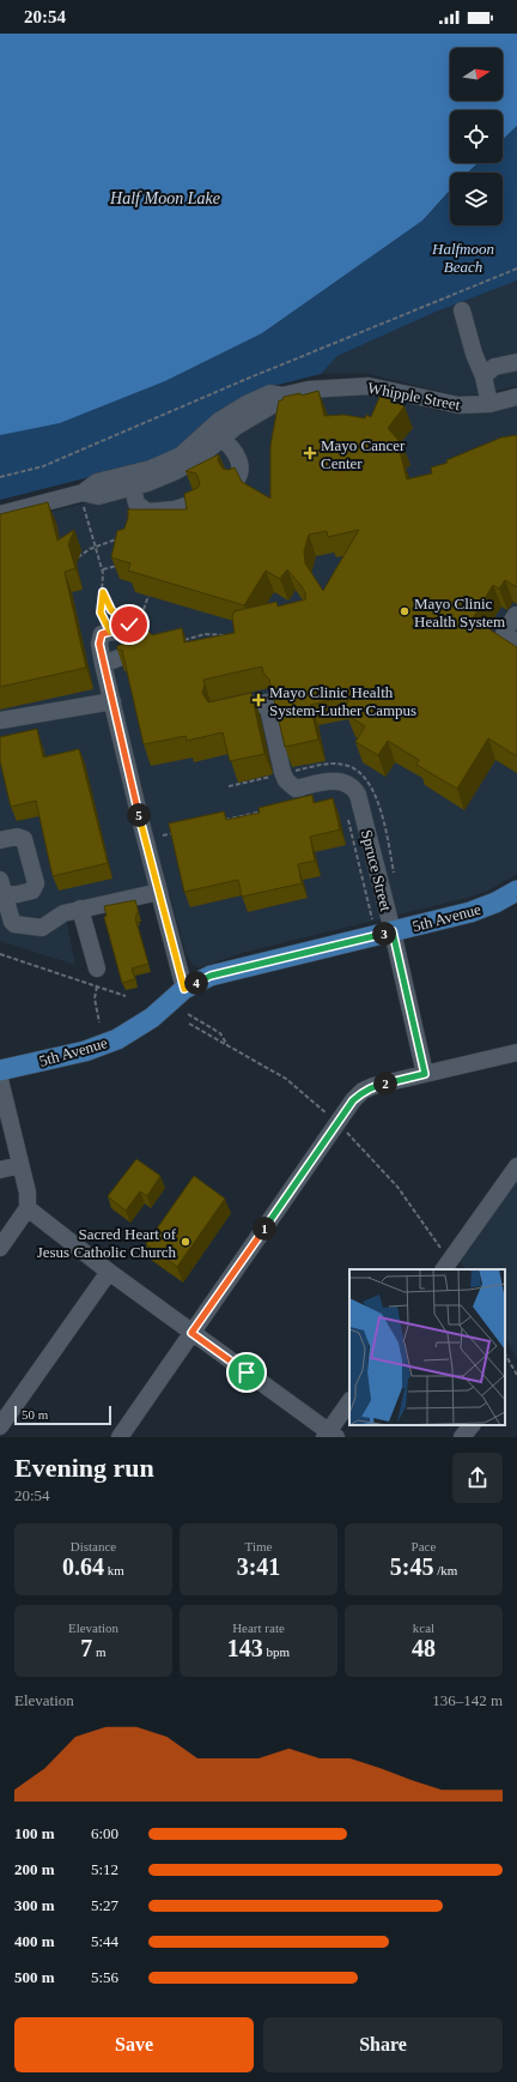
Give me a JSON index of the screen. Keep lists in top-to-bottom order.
{
  "streets": {
    "main road": ["5th Avenue"],
    "street": ["Whipple Street", "Spruce Street"]
  },
  "crossings": [
    ["Spruce Street", "5th Avenue"]
  ],
  "water": ["Half Moon Lake"],
  "parks": ["Halfmoon Beach"],
  "places": {
    "health": ["Mayo Cancer Center", "Mayo Clinic Health System-Luther Campus"],
    "other": ["Mayo Clinic Health System", "Sacred Heart of Jesus Catholic Church"]
  },
  "scale_bar": "50 m",
  "north": "right",
  "page": {
    "status": "20:54",
    "pins": [
      "5",
      "3",
      "4",
      "2",
      "1"
    ],
    "scale": "50 m",
    "heading": ["Evening run", "20:54"],
    "stats": [
      ["Distance", "0.64 km"],
      ["Time", "3:41"],
      ["Pace", "5:45 /km"],
      ["Elevation", "7 m"],
      ["Heart rate", "143 bpm"],
      ["kcal", "48"]
    ],
    "chart": ["Elevation", "136–142 m"],
    "list": [
      {
        "name": "100 m",
        "note": "6:00"
      },
      {
        "name": "200 m",
        "note": "5:12"
      },
      {
        "name": "300 m",
        "note": "5:27"
      },
      {
        "name": "400 m",
        "note": "5:44"
      },
      {
        "name": "500 m",
        "note": "5:56"
      }
    ],
    "buttons": ["Save", "Share"]
  }
}
